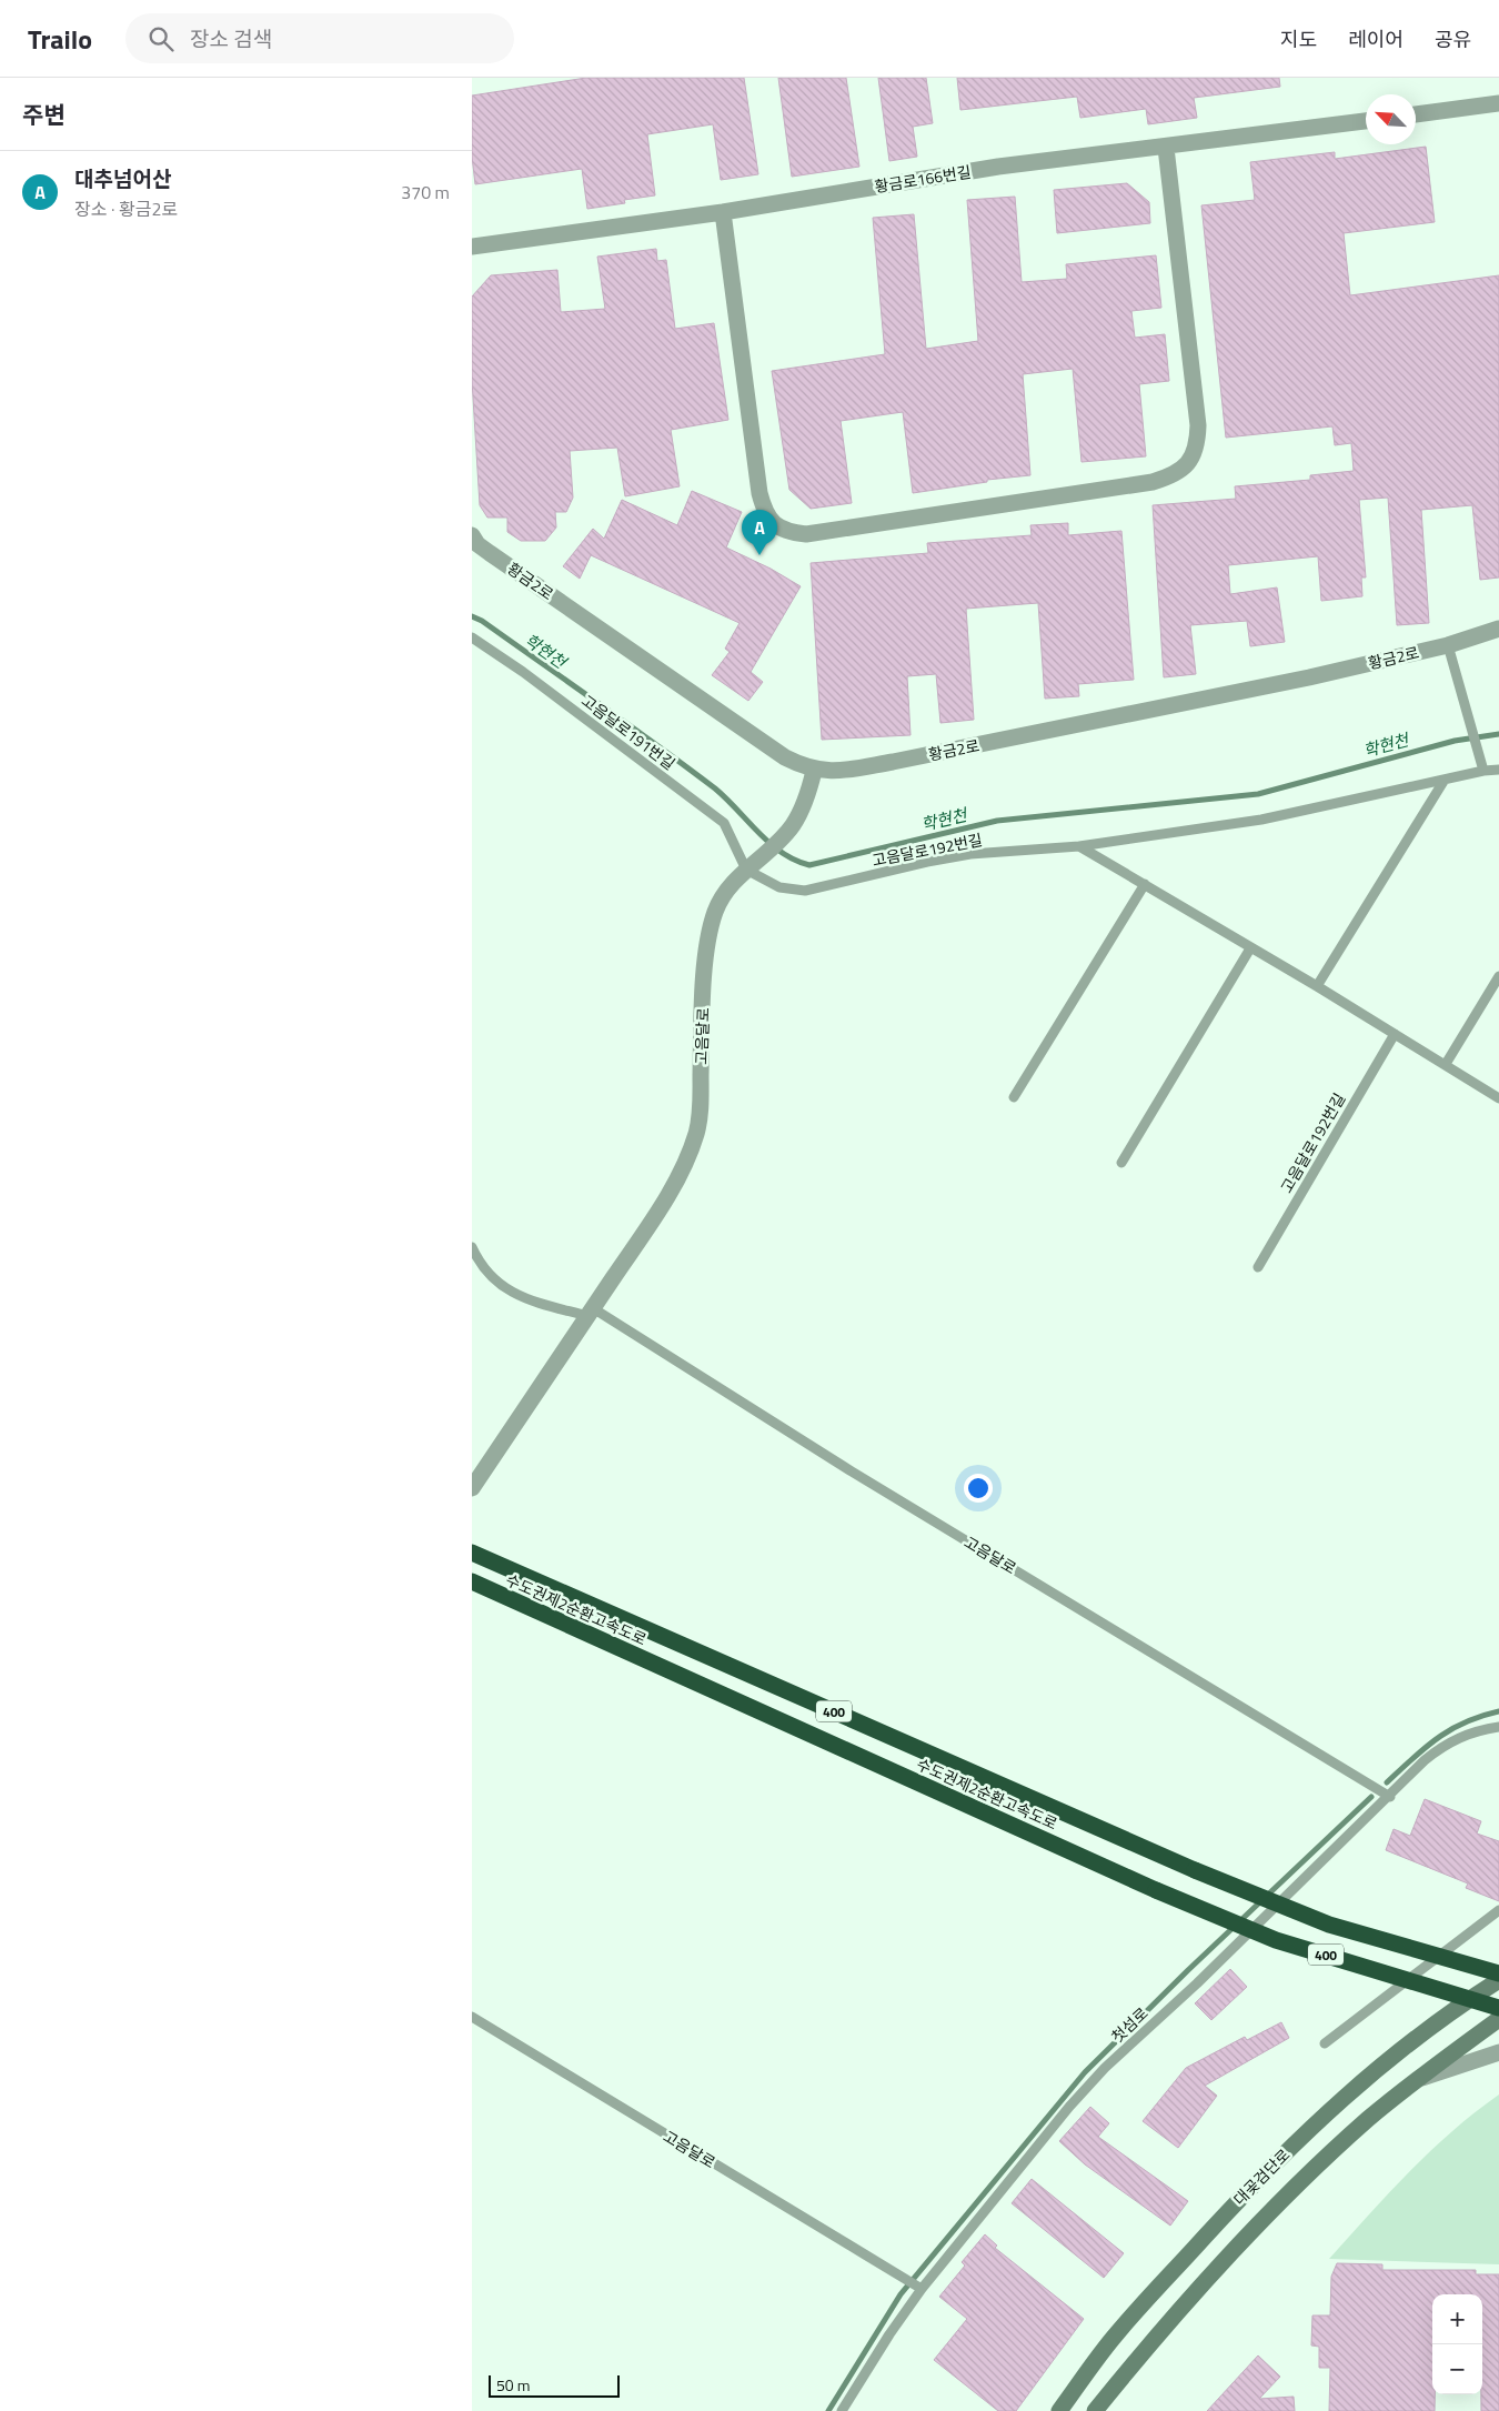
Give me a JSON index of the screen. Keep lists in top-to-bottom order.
{
  "streets": {
    "highway": ["수도권제2순환고속도로", "400"],
    "main road": ["대곶검단로"],
    "street": ["황금로166번길", "황금2로", "고음달로"],
    "lane": ["고음달로191번길", "고음달로192번길", "첫섬로"]
  },
  "crossings": [
    ["황금2로", "고음달로"],
    ["고음달로191번길", "고음달로192번길"],
    ["고음달로191번길", "고음달로"],
    ["고음달로192번길", "고음달로"],
    ["고음달로", "첫섬로"]
  ],
  "water": ["학현천"],
  "scale_bar": "50 m",
  "north": "top left",
  "page": {
    "header": "Trailo",
    "search": "장소 검색",
    "nav": ["지도", "레이어", "공유"],
    "heading": "주변",
    "list": [
      {
        "mark": "A",
        "name": "대추넘어산",
        "note": "장소 · 황금2로",
        "value": "370 m"
      }
    ],
    "pins": "A",
    "map_buttons": ["+", "−"],
    "scale": "50 m"
  }
}
